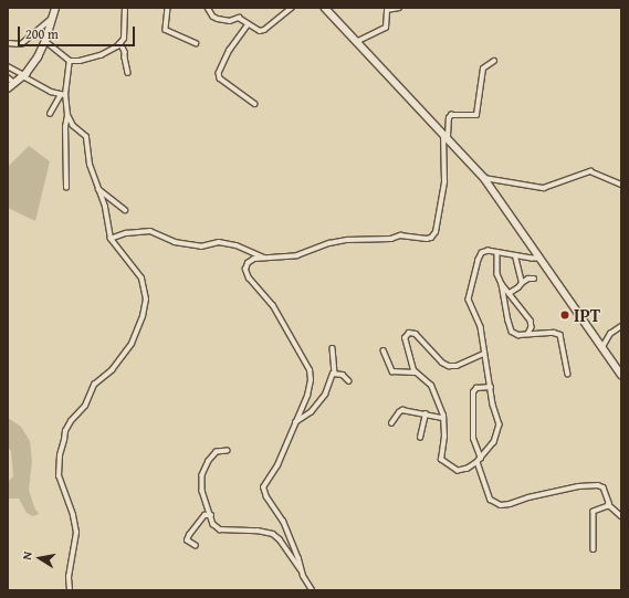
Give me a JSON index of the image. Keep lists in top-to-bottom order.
{
  "places": ["IPT"],
  "scale_bar": "200 m",
  "north": "left"
}
